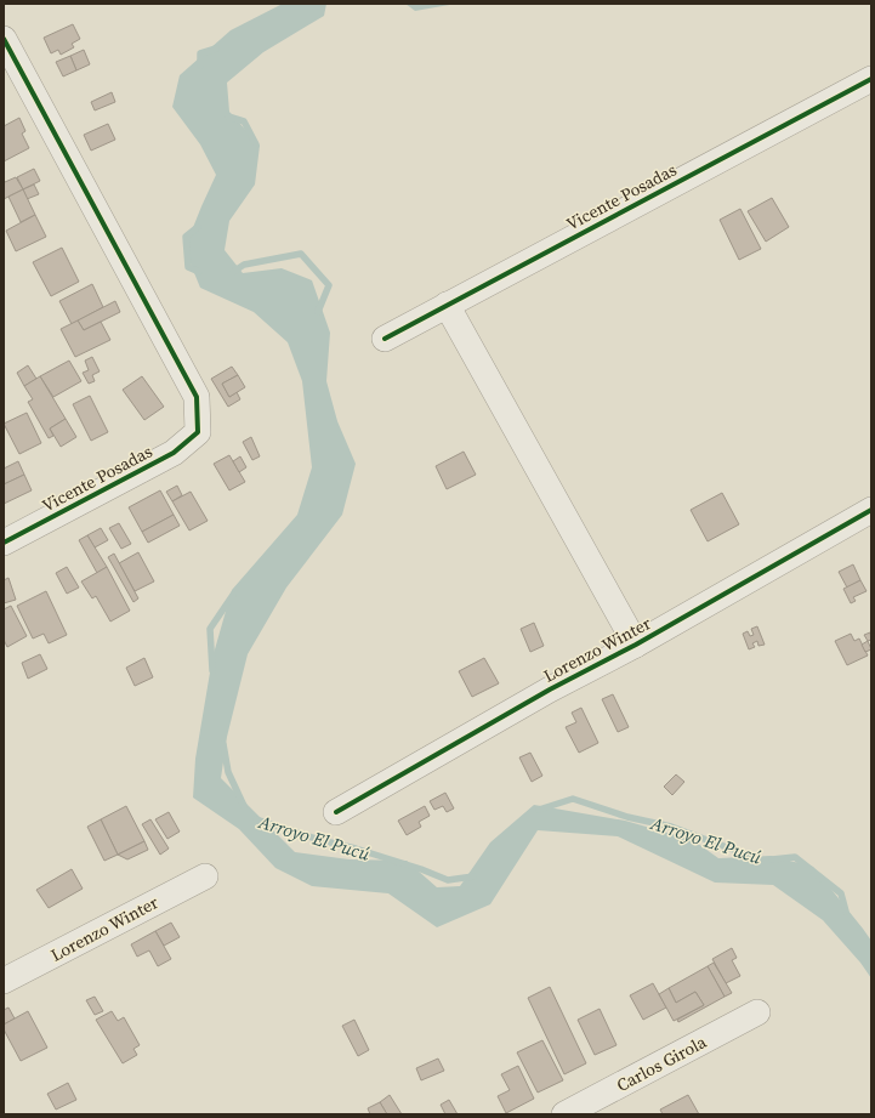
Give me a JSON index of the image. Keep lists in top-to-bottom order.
{
  "streets": {
    "street": ["Vicente Posadas", "Lorenzo Winter", "Carlos Girola"]
  },
  "water": ["Arroyo El Pucú"]
}
